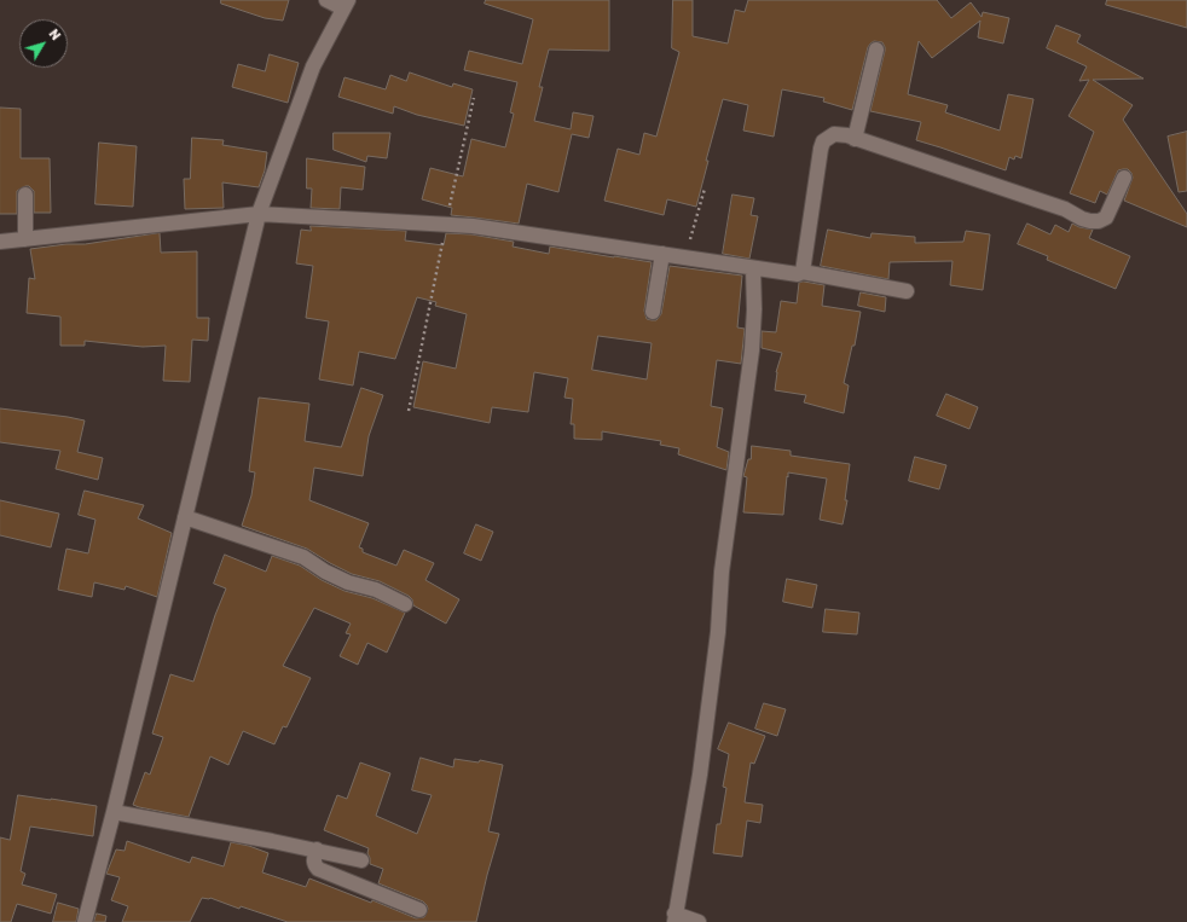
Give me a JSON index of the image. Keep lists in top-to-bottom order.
{
  "north": "top right"
}
